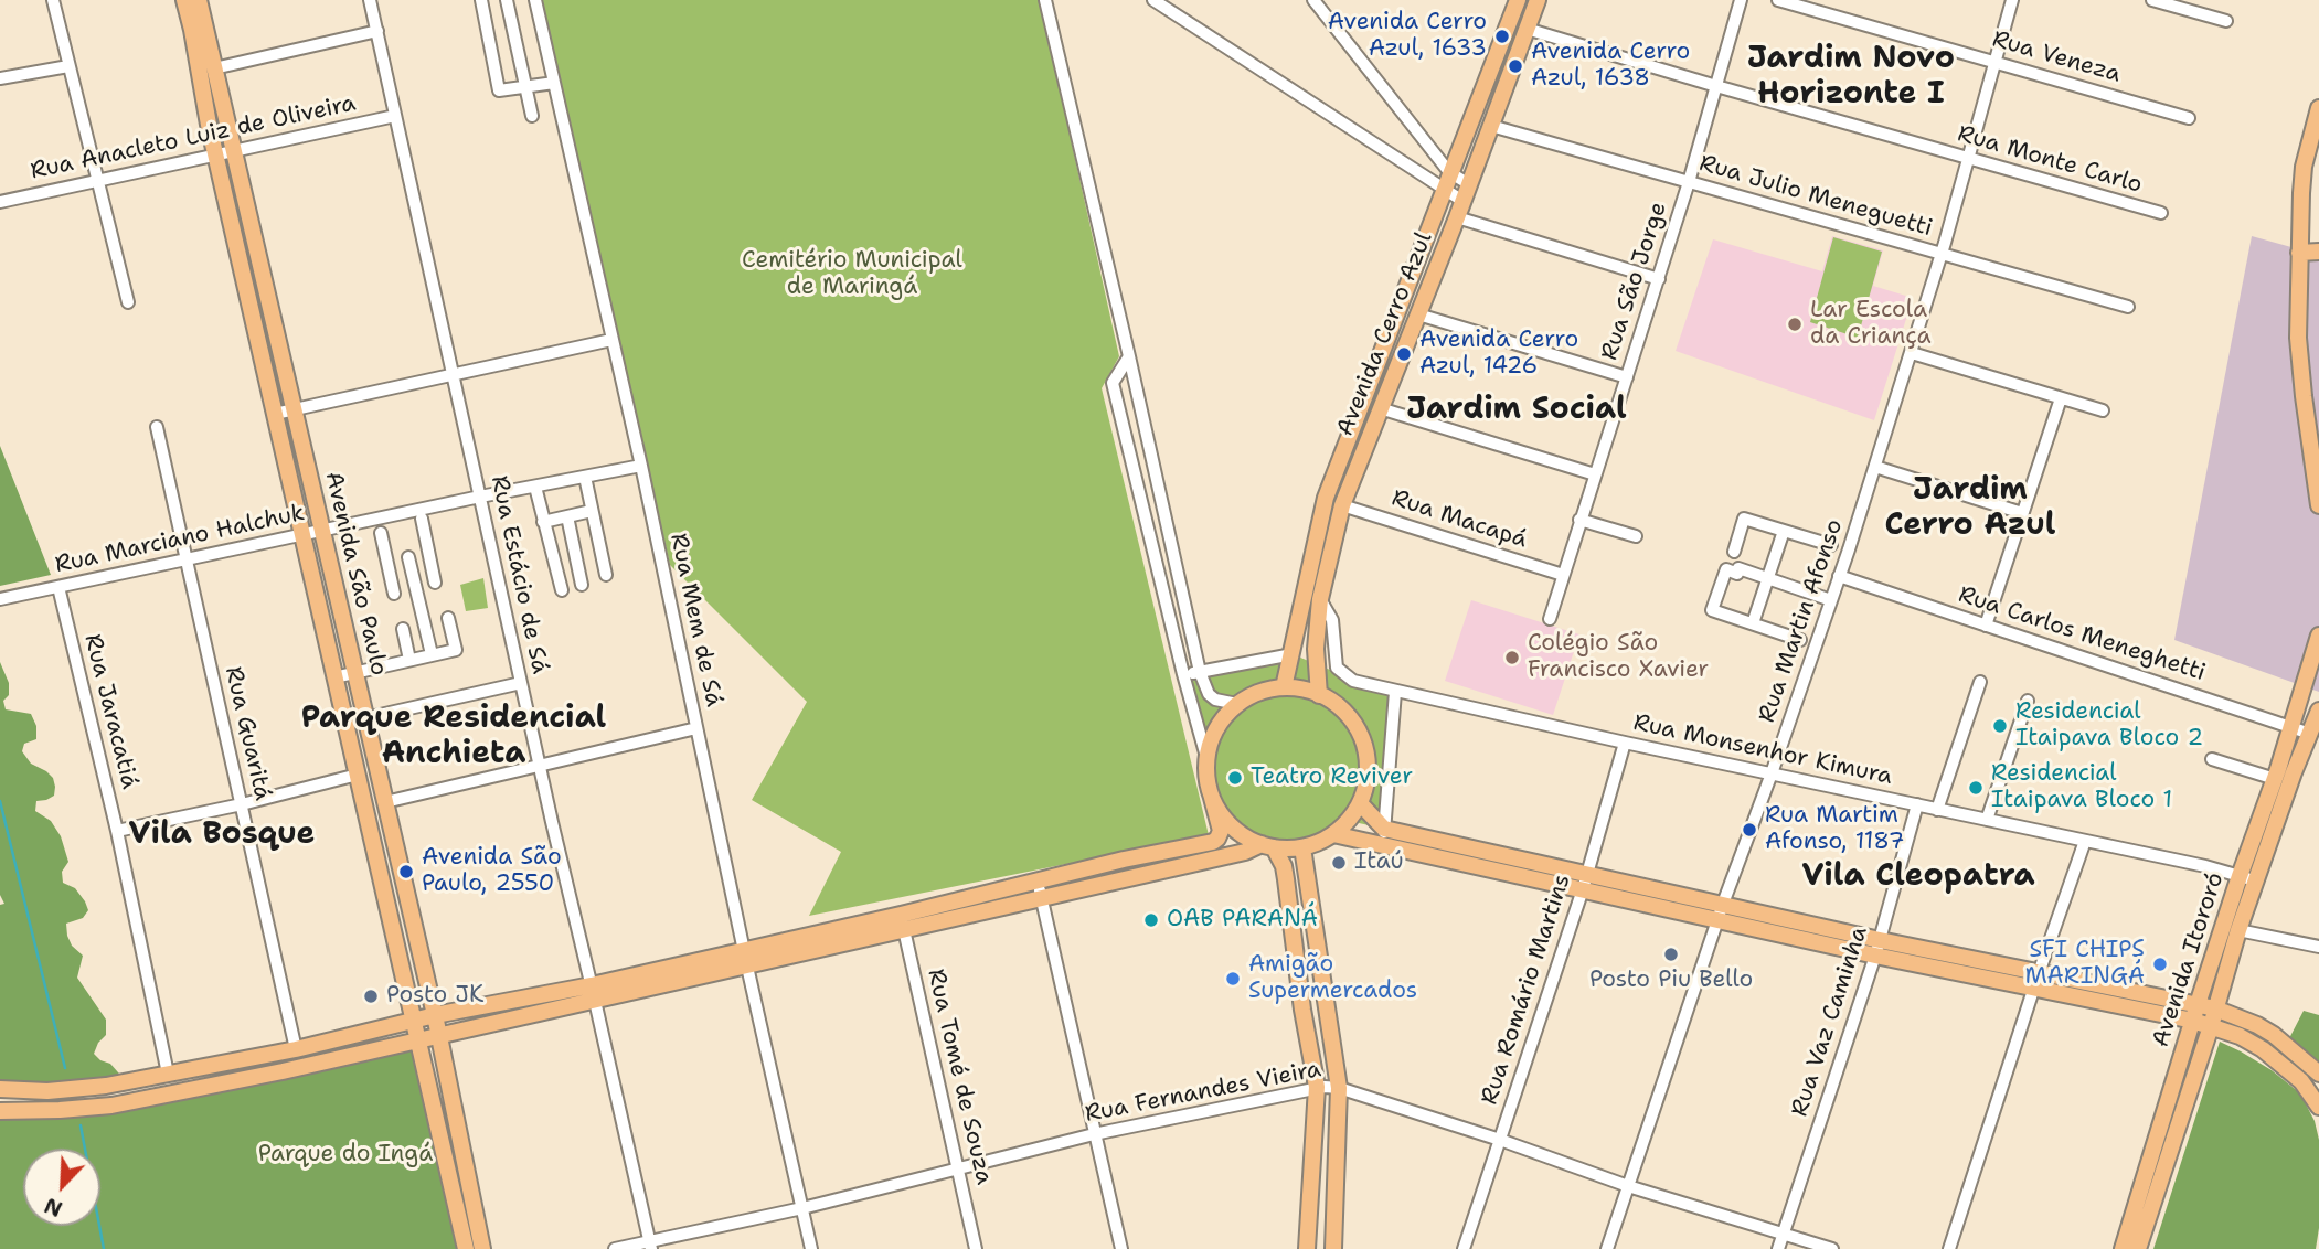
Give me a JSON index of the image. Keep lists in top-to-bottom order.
{
  "streets": {
    "main road": ["Avenida Cerro Azul", "Avenida São Paulo", "Avenida Itororó"],
    "street": [
      "Rua Veneza",
      "Rua Anacleto Luiz de Oliveira",
      "Rua Monte Carlo",
      "Rua Julio Meneguetti",
      "Rua São Jorge",
      "Rua Macapá",
      "Rua Marciano Halchuk",
      "Rua Estácio de Sá",
      "Rua Mem de Sá",
      "Rua Martin Afonso",
      "Rua Carlos Meneghetti",
      "Rua Jaracatiá",
      "Rua Guaritá",
      "Rua Monsenhor Kimura",
      "Rua Romário Martins",
      "Rua Vaz Caminha",
      "Rua Tomé de Souza",
      "Rua Fernandes Vieira"
    ]
  },
  "crossings": [
    ["Rua Veneza", "Rua Martin Afonso"],
    ["Rua Anacleto Luiz de Oliveira", "Avenida São Paulo"],
    ["Rua Anacleto Luiz de Oliveira", "Rua Estácio de Sá"],
    ["Rua Monte Carlo", "Rua São Jorge"],
    ["Rua Monte Carlo", "Avenida Cerro Azul"],
    ["Rua Monte Carlo", "Rua Martin Afonso"],
    ["Rua Julio Meneguetti", "Rua São Jorge"],
    ["Rua Julio Meneguetti", "Avenida Cerro Azul"],
    ["Rua Julio Meneguetti", "Rua Martin Afonso"],
    ["Rua São Jorge", "Rua Macapá"],
    ["Avenida Cerro Azul", "Rua Macapá"],
    ["Avenida Cerro Azul", "Rua Monsenhor Kimura"],
    ["Rua Marciano Halchuk", "Avenida São Paulo"],
    ["Rua Marciano Halchuk", "Rua Estácio de Sá"],
    ["Rua Marciano Halchuk", "Rua Mem de Sá"],
    ["Rua Marciano Halchuk", "Rua Jaracatiá"],
    ["Rua Marciano Halchuk", "Rua Guaritá"],
    ["Rua Estácio de Sá", "Rua Fernandes Vieira"],
    ["Rua Mem de Sá", "Rua Fernandes Vieira"],
    ["Rua Martin Afonso", "Rua Carlos Meneghetti"],
    ["Rua Martin Afonso", "Rua Monsenhor Kimura"],
    ["Rua Martin Afonso", "Rua Fernandes Vieira"],
    ["Rua Carlos Meneghetti", "Avenida Itororó"],
    ["Rua Monsenhor Kimura", "Avenida Itororó"],
    ["Rua Monsenhor Kimura", "Rua Romário Martins"],
    ["Rua Monsenhor Kimura", "Rua Vaz Caminha"],
    ["Rua Romário Martins", "Rua Fernandes Vieira"],
    ["Rua Vaz Caminha", "Rua Fernandes Vieira"],
    ["Rua Tomé de Souza", "Rua Fernandes Vieira"]
  ],
  "districts": [
    "Jardim Novo Horizonte I",
    "Jardim Social",
    "Jardim Cerro Azul",
    "Parque Residencial Anchieta",
    "Vila Bosque",
    "Vila Cleopatra"
  ],
  "parks": ["Cemitério Municipal de Maringá", "Parque do Ingá"],
  "places": [
    "Avenida Cerro Azul, 1633",
    "Avenida Cerro Azul, 1638",
    "Lar Escola da Criança",
    "Avenida Cerro Azul, 1426",
    "Colégio São Francisco Xavier",
    "Residencial Itaipava Bloco 2",
    "Teatro Reviver",
    "Residencial Itaipava Bloco 1",
    "Rua Martim Afonso, 1187",
    "Itaú",
    "Avenida São Paulo, 2550",
    "OAB PARANÁ",
    "Posto Piu Bello",
    "SFI CHIPS MARINGÁ",
    "Amigão Supermercados",
    "Posto JK"
  ],
  "north": "bottom left"
}
